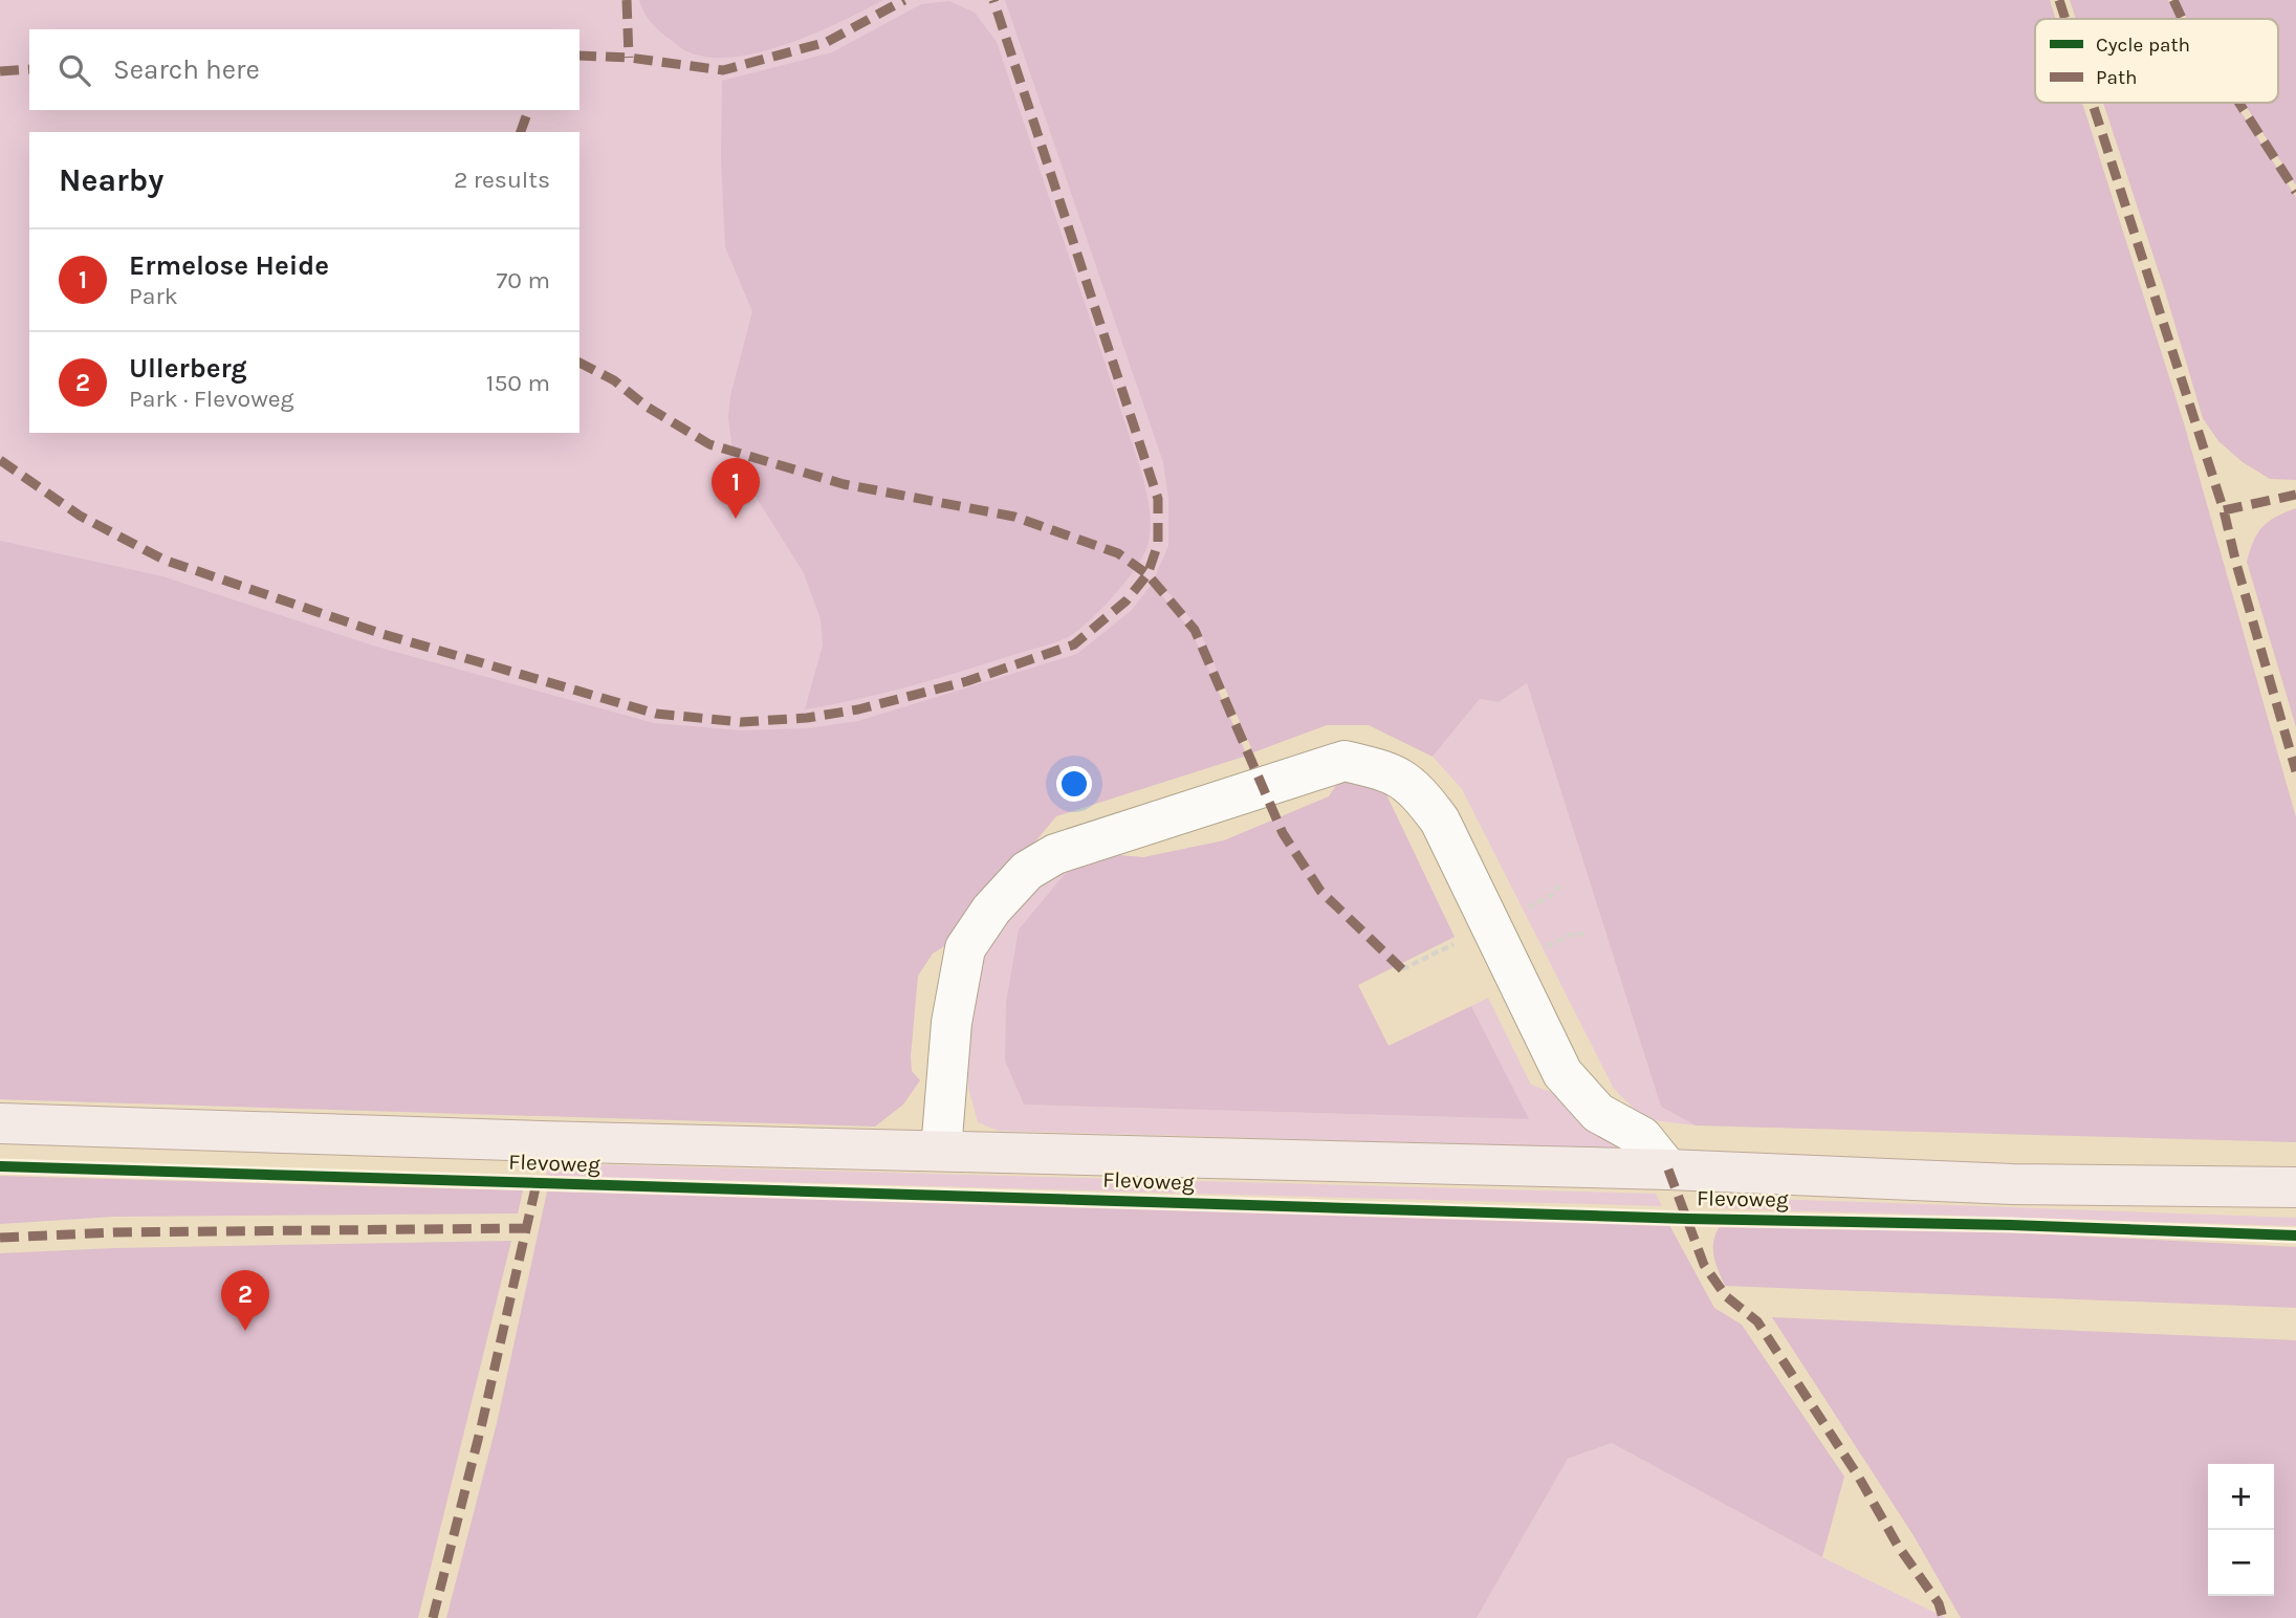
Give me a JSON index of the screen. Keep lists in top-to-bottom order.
{
  "streets": {
    "main road": ["Flevoweg"]
  },
  "legend": ["Cycle path", "Path"],
  "page": {
    "search": "Search here",
    "heading": ["Nearby", "2 results"],
    "list": [
      {
        "mark": "1",
        "name": "Ermelose Heide",
        "note": "Park",
        "value": "70 m"
      },
      {
        "mark": "2",
        "name": "Ullerberg",
        "note": "Park · Flevoweg",
        "value": "150 m"
      }
    ],
    "pins": ["1", "2"],
    "map_buttons": ["+", "−"]
  }
}
